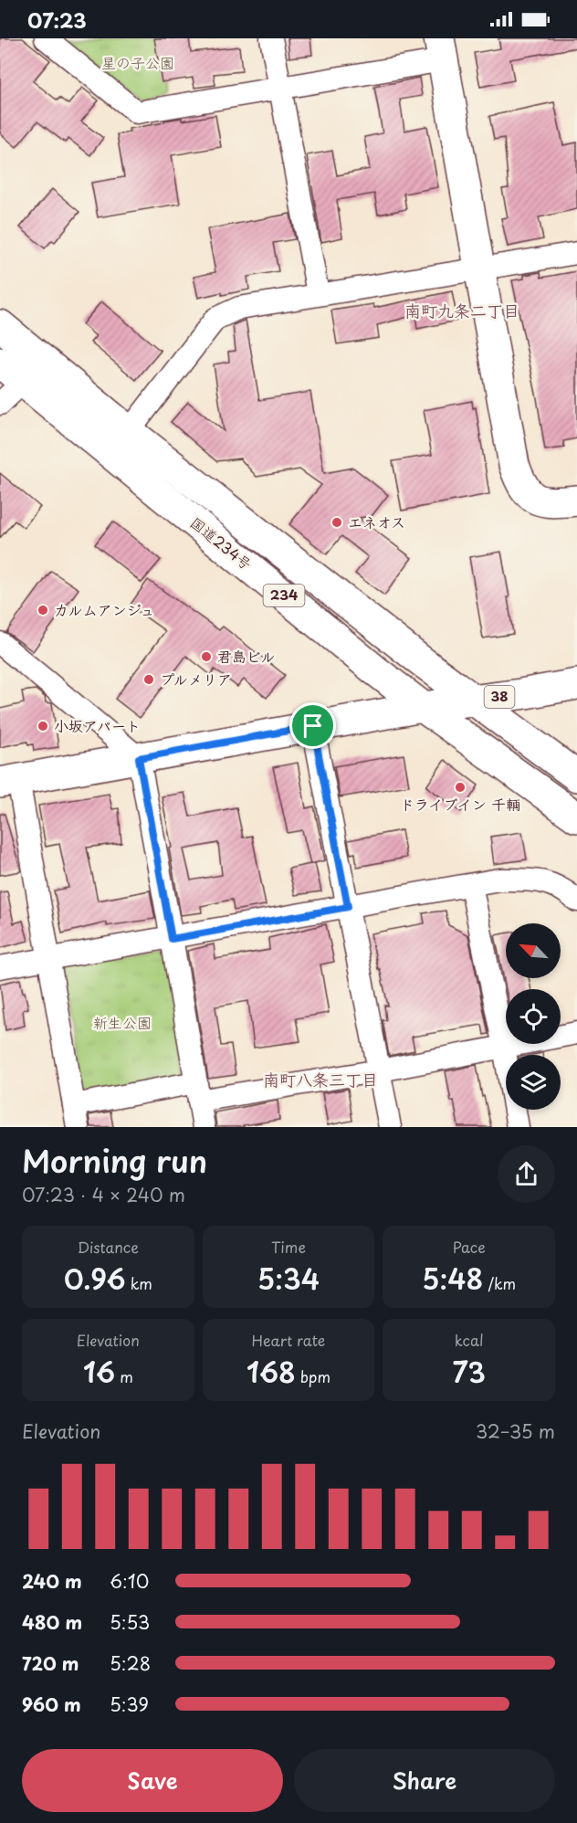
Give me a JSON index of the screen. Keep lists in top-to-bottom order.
{
  "streets": {
    "main road": ["国道234号", "234", "38"]
  },
  "crossings": [
    ["国道234号", "38"]
  ],
  "districts": ["南町九条二丁目", "南町八条三丁目"],
  "parks": ["星の子公園", "新生公園"],
  "places": [
    "エネオス",
    "カルムアンジュ",
    "君島ビル",
    "プルメリア",
    "小坂アパート",
    "ドライブイン 千輌"
  ],
  "north": "top left",
  "page": {
    "status": "07:23",
    "heading": ["Morning run", "07:23 · 4 × 240 m"],
    "stats": [
      ["Distance", "0.96 km"],
      ["Time", "5:34"],
      ["Pace", "5:48 /km"],
      ["Elevation", "16 m"],
      ["Heart rate", "168 bpm"],
      ["kcal", "73"]
    ],
    "chart": ["Elevation", "32–35 m"],
    "list": [
      {
        "name": "240 m",
        "note": "6:10"
      },
      {
        "name": "480 m",
        "note": "5:53"
      },
      {
        "name": "720 m",
        "note": "5:28"
      },
      {
        "name": "960 m",
        "note": "5:39"
      }
    ],
    "buttons": ["Save", "Share"]
  }
}
